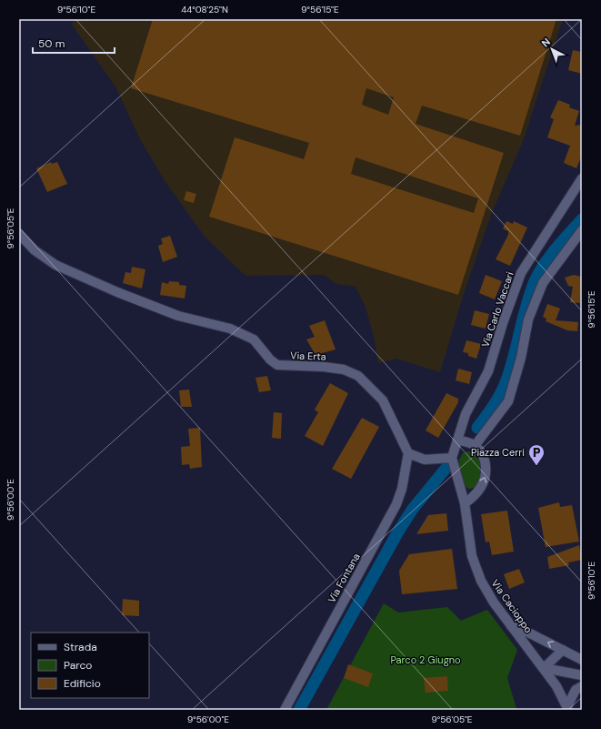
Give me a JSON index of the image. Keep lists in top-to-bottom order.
{
  "streets": {
    "street": [
      "Via Carlo Vaccari",
      "Via Erta",
      "Via Fontana",
      "Via Cacioppo"
    ]
  },
  "crossings": [
    ["Via Erta", "Via Fontana"]
  ],
  "parks": ["Parco 2 Giugno"],
  "places": {
    "parking": ["Piazza Cerri"]
  },
  "legend": ["Strada", "Parco", "Edificio"],
  "scale_bar": "50 m",
  "north": "top left",
  "coordinates": [
    "9°56'10\"E",
    "44°08'25\"N",
    "9°56'15\"E",
    "9°56'05\"E",
    "9°56'00\"E"
  ]
}
